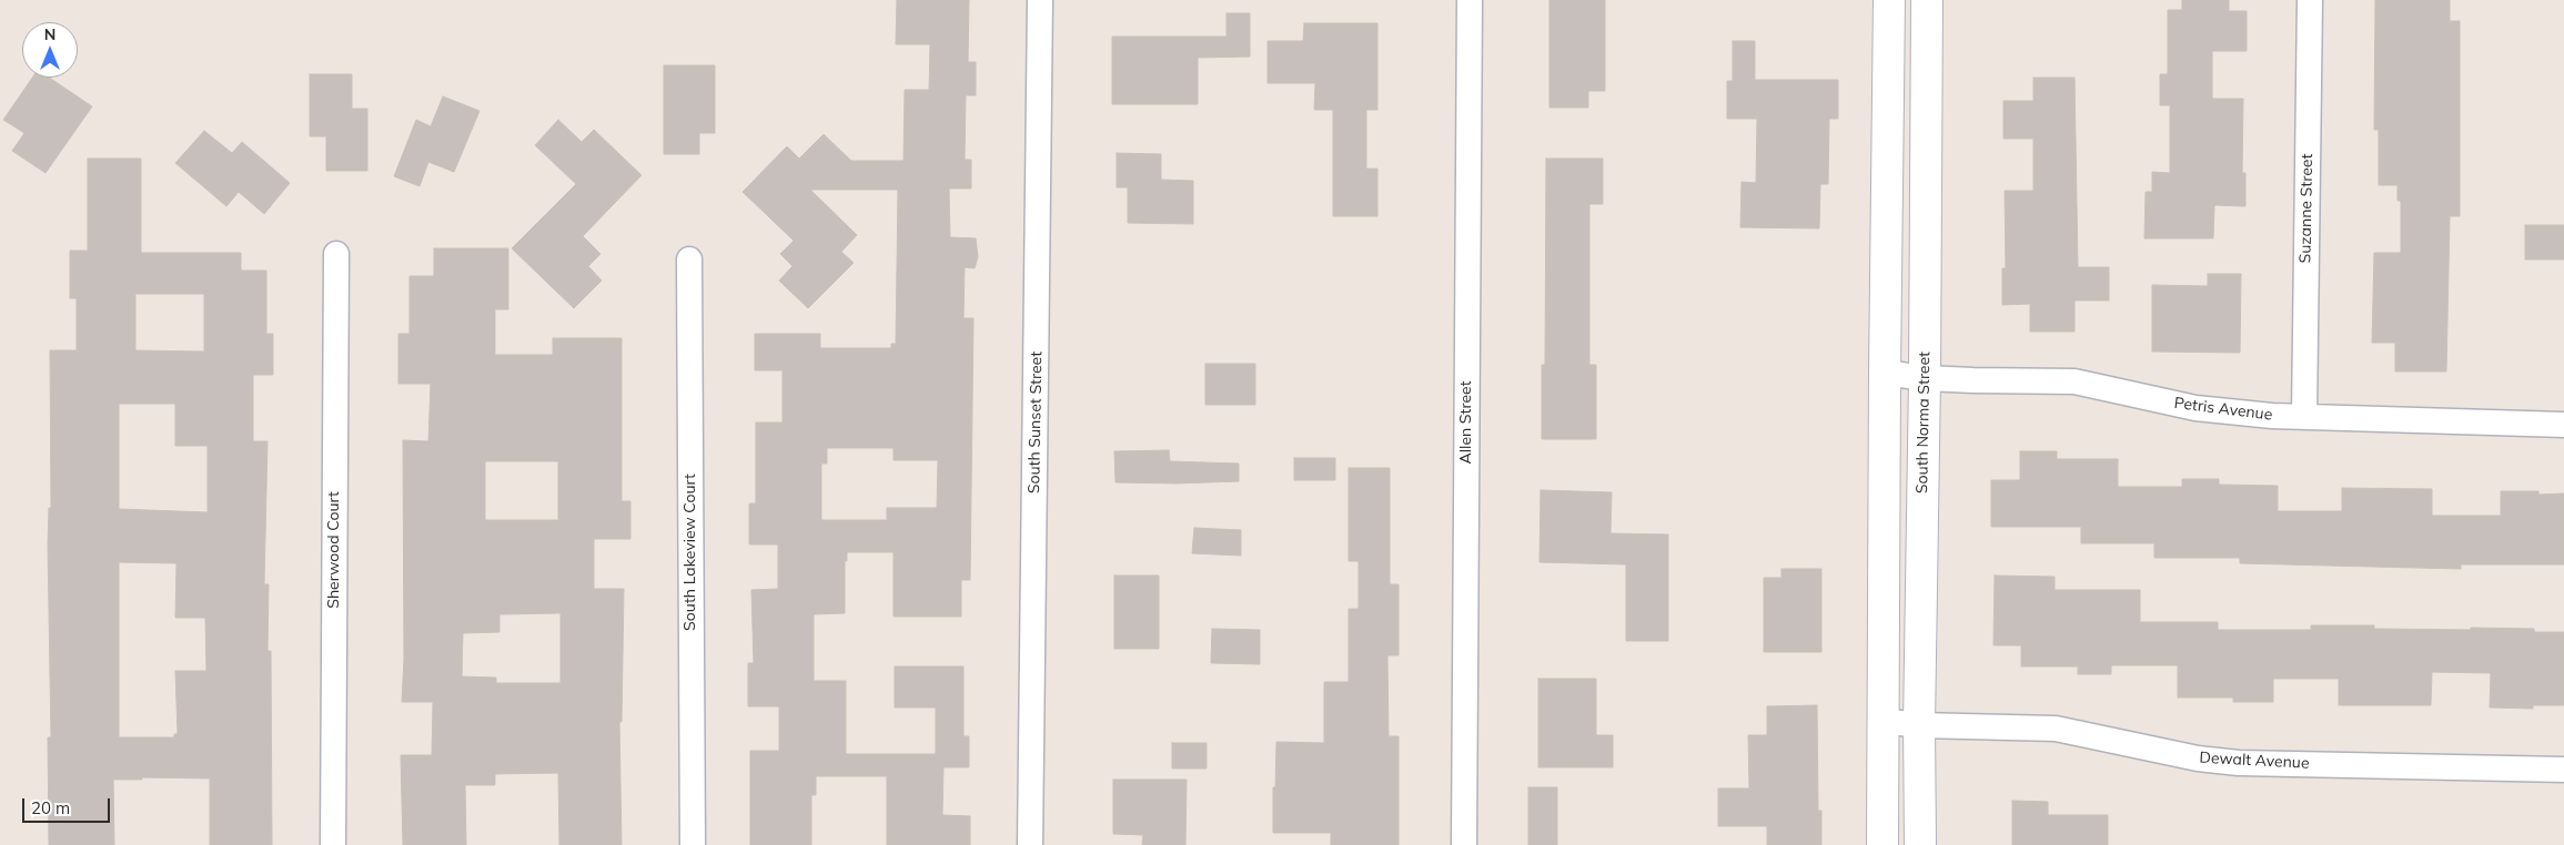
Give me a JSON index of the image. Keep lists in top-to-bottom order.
{
  "streets": {
    "street": [
      "Suzanne Street",
      "Petris Avenue",
      "South Sunset Street",
      "Allen Street",
      "South Norma Street",
      "Sherwood Court",
      "South Lakeview Court",
      "Dewalt Avenue"
    ]
  },
  "crossings": [
    ["Suzanne Street", "Petris Avenue"],
    ["Petris Avenue", "South Norma Street"],
    ["South Norma Street", "Dewalt Avenue"]
  ],
  "scale_bar": "20 m",
  "north": "top"
}
